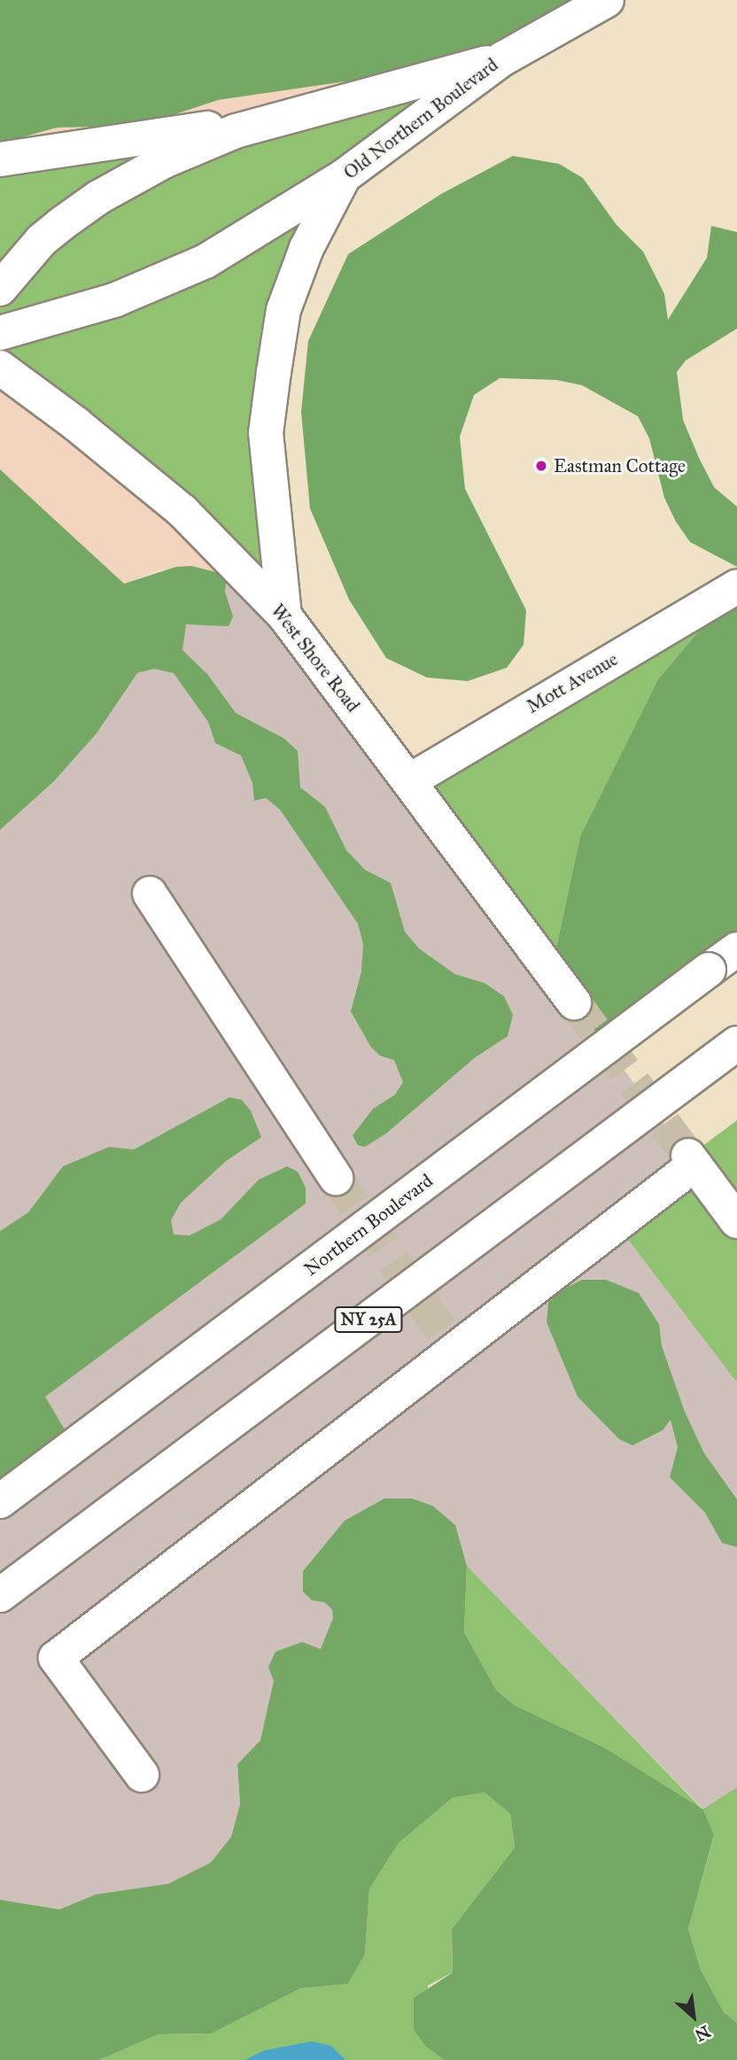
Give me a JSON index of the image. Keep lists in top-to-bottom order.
{
  "streets": {
    "main road": [
      "Old Northern Boulevard",
      "West Shore Road",
      "Mott Avenue",
      "Northern Boulevard",
      "NY 25A"
    ]
  },
  "crossings": [
    ["West Shore Road", "Mott Avenue"]
  ],
  "places": ["Eastman Cottage"],
  "north": "bottom right"
}
